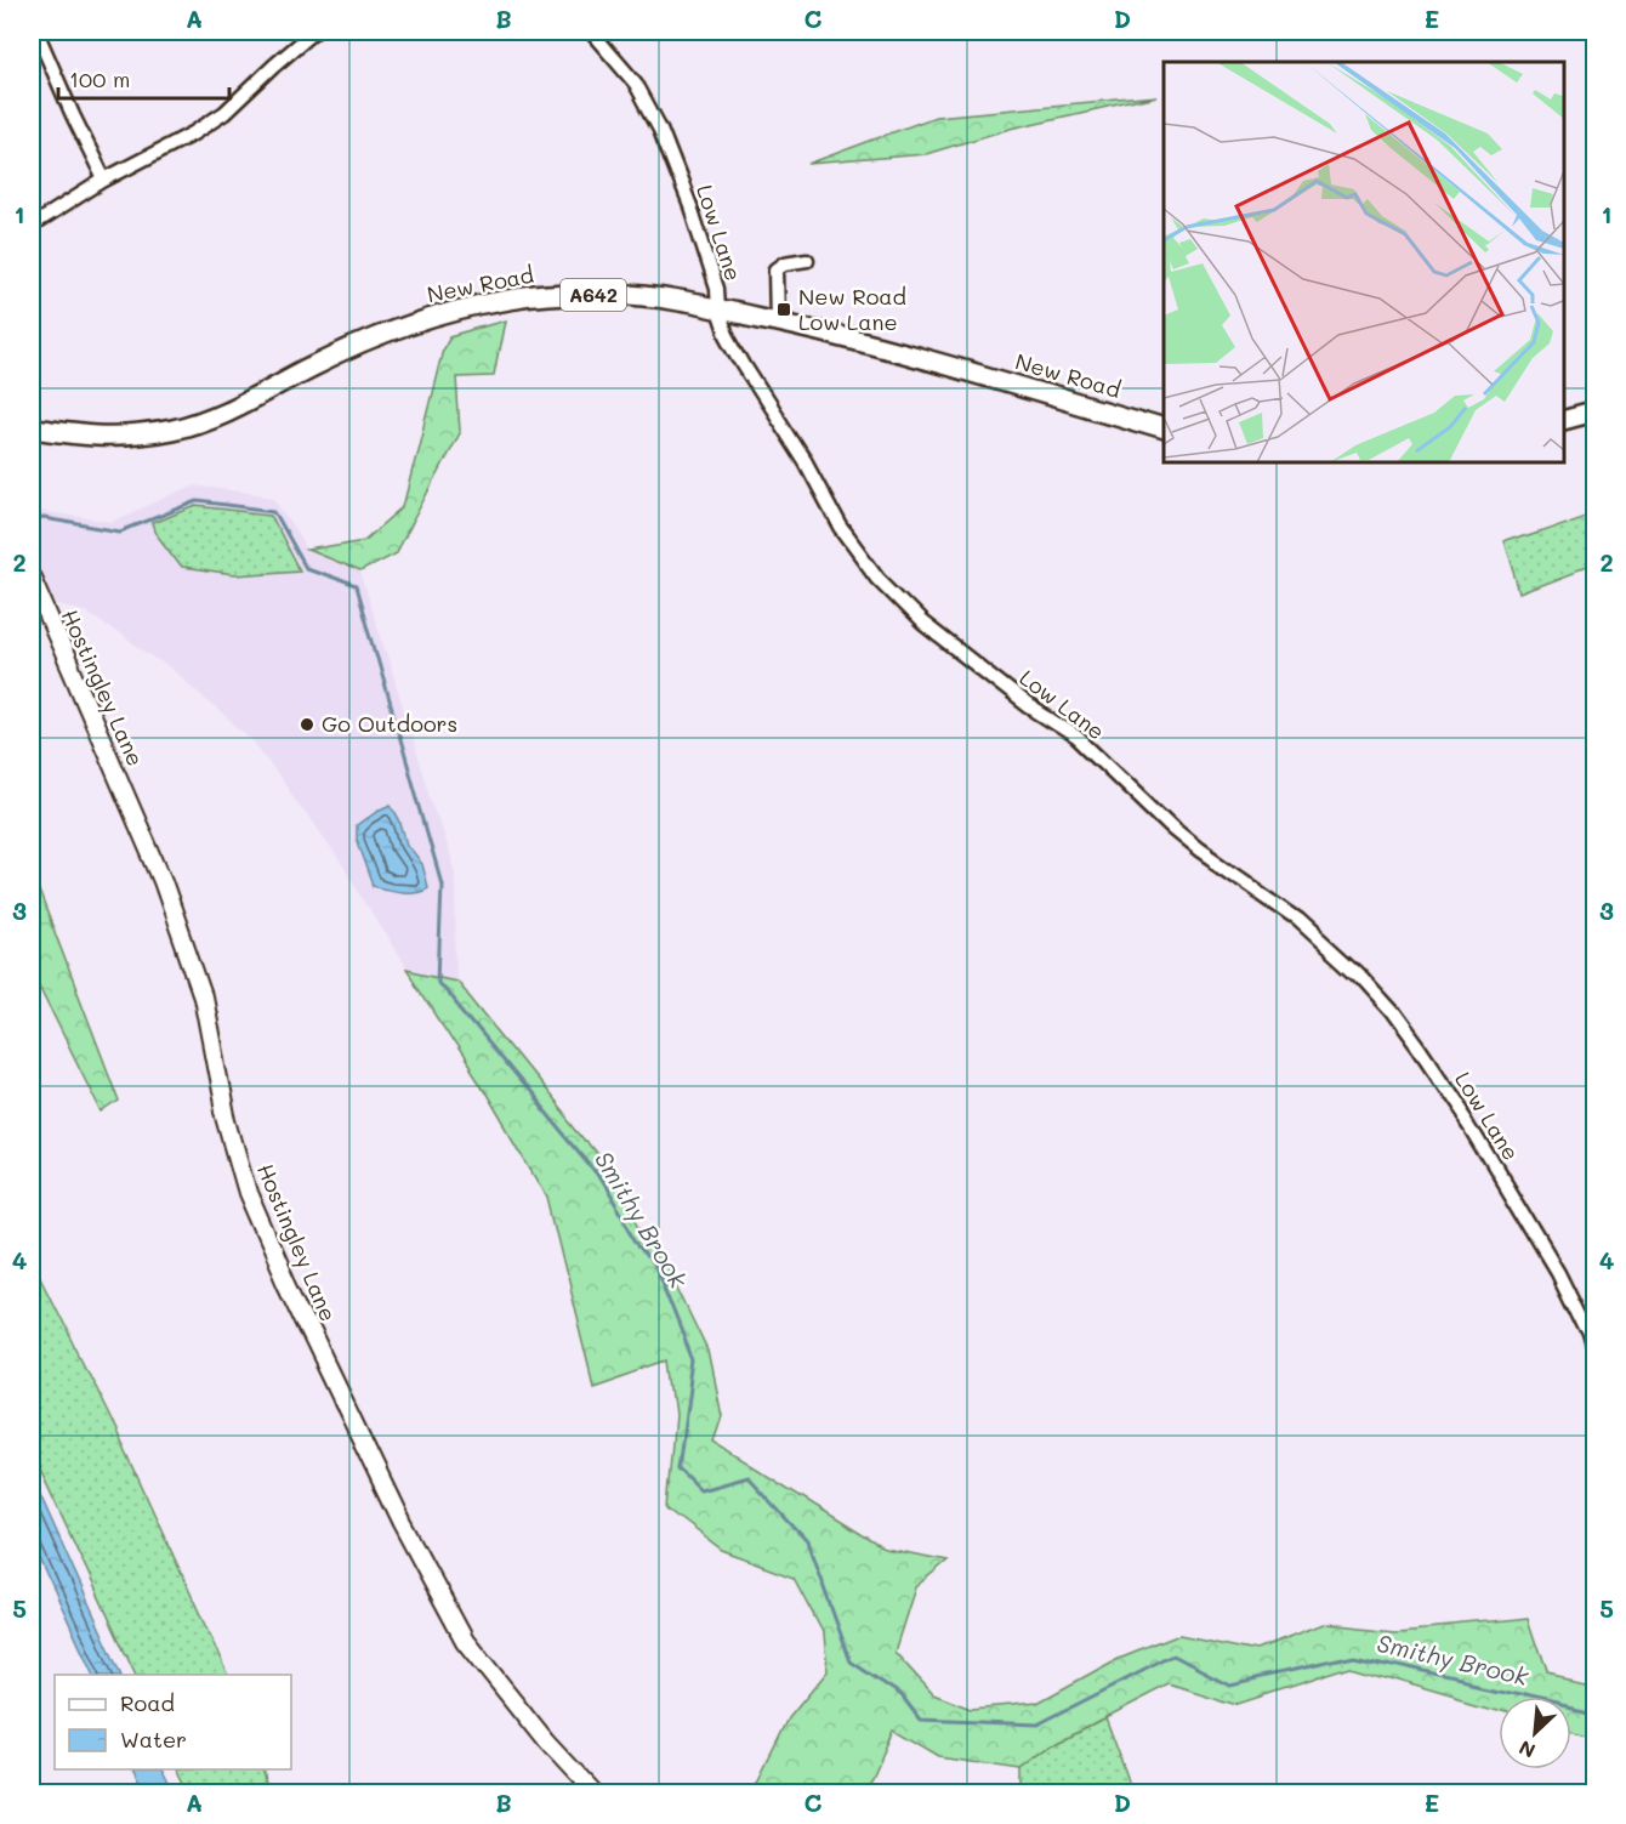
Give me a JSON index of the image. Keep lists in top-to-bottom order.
{
  "streets": {
    "highway": ["New Road", "A642"],
    "main road": ["Hostingley Lane"],
    "street": ["Low Lane"]
  },
  "crossings": [
    ["Low Lane", "New Road"]
  ],
  "water": ["Smithy Brook"],
  "places": {
    "transit": ["New Road Low Lane"],
    "other": ["Go Outdoors"]
  },
  "legend": ["Road", "Water"],
  "scale_bar": "100 m",
  "north": "bottom left",
  "grid": {
    "columns": [
      "A",
      "B",
      "C",
      "D",
      "E"
    ],
    "rows": [
      "1",
      "2",
      "3",
      "4",
      "5"
    ]
  }
}
